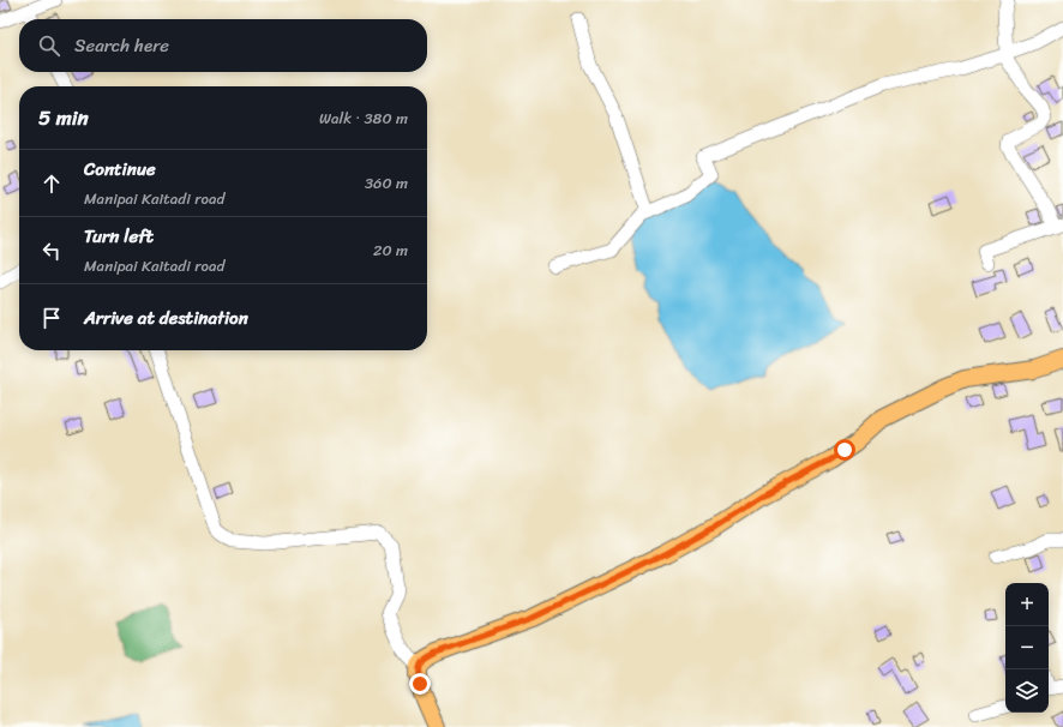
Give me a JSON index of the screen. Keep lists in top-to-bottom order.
{
  "page": {
    "search": "Search here",
    "heading": ["5 min", "Walk · 380 m"],
    "list": [
      ["Continue", "Manipai Kaitadi road", "360 m"],
      ["Turn left", "Manipai Kaitadi road", "20 m"],
      "Arrive at destination"
    ],
    "map_buttons": ["+", "−"]
  }
}
